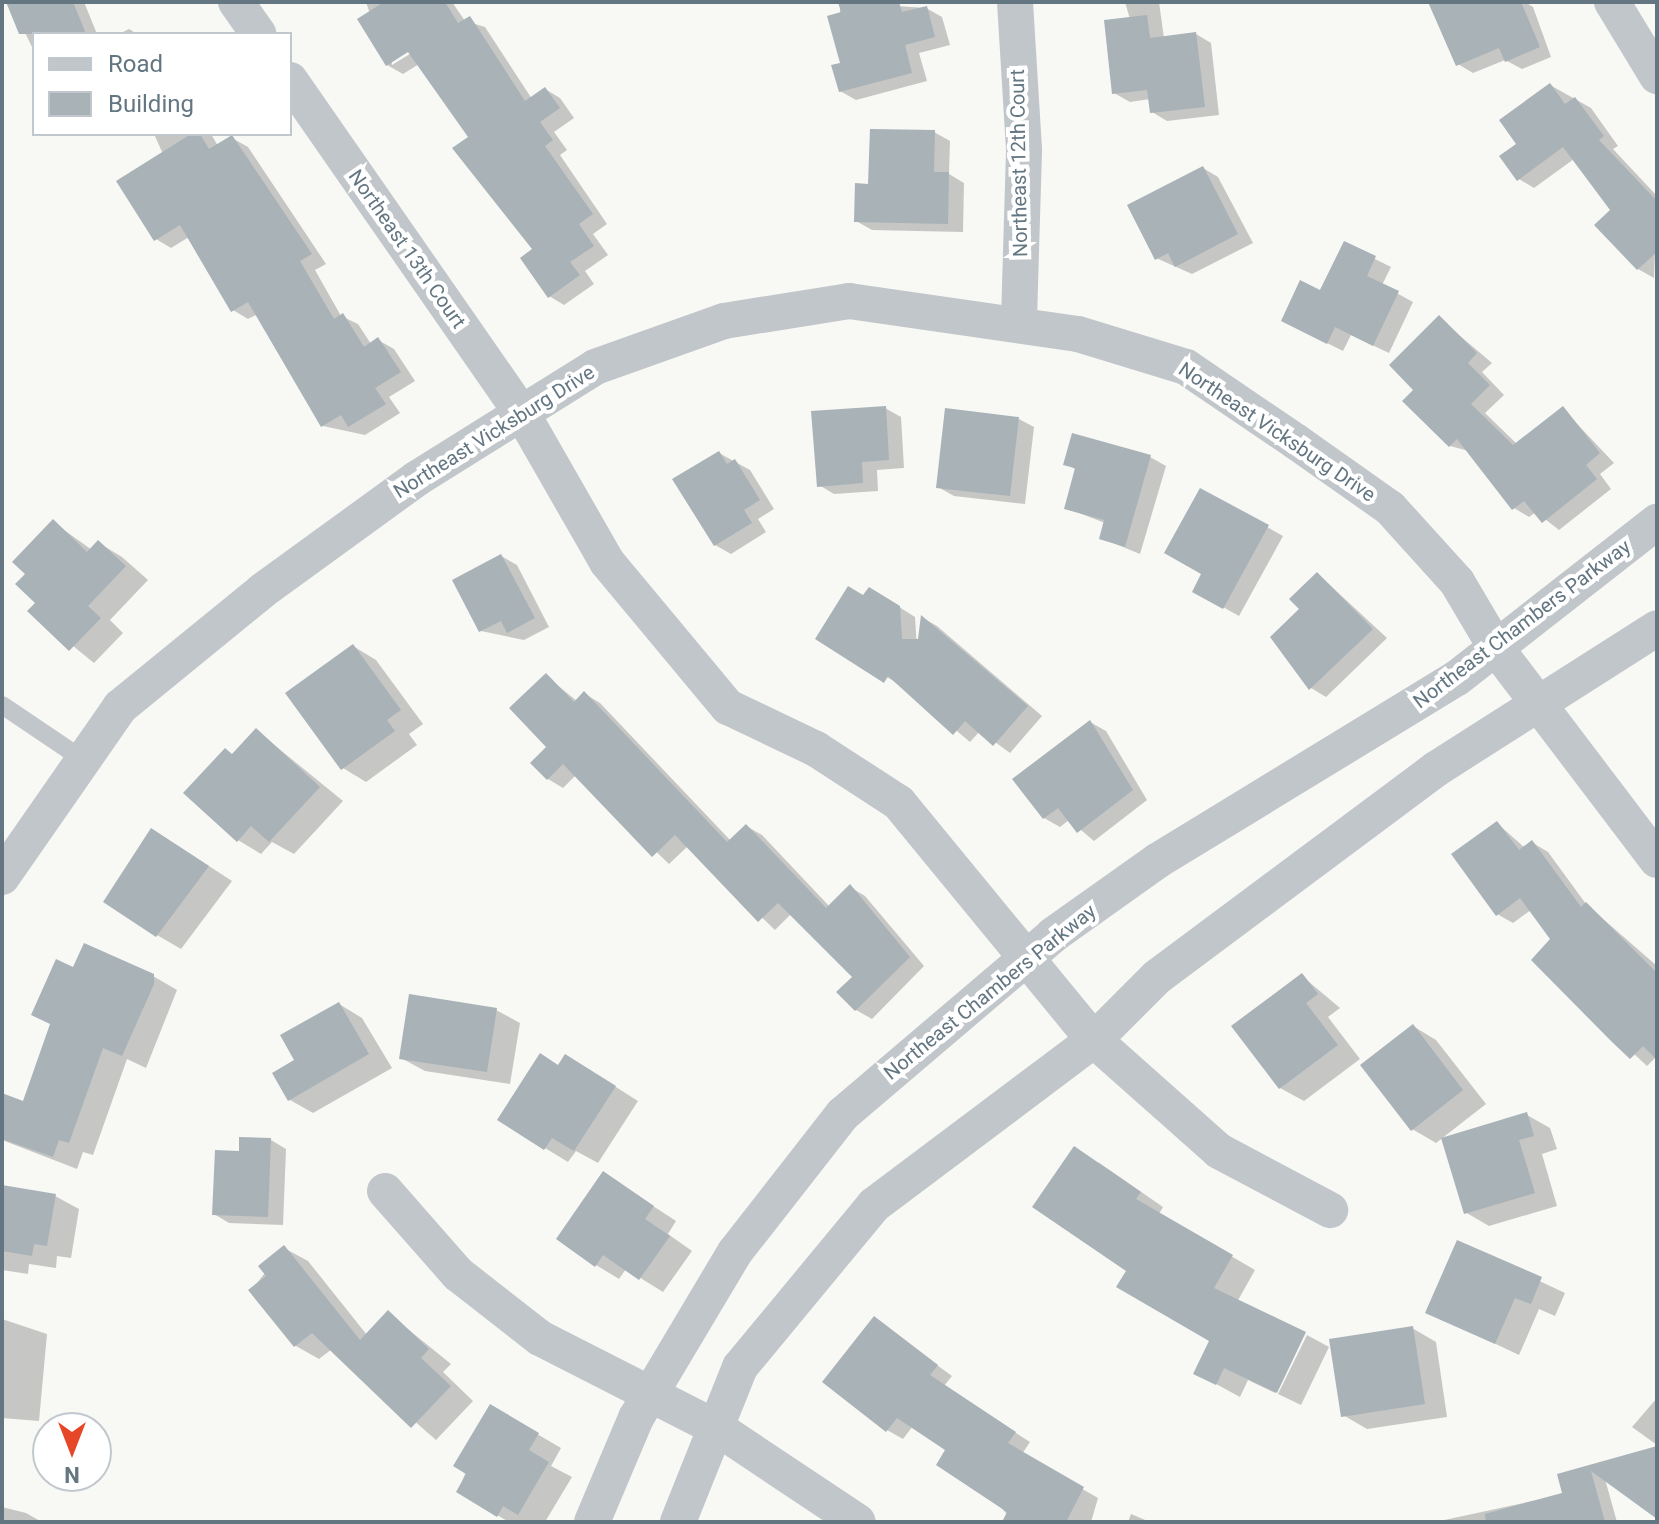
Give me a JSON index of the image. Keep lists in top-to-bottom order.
{
  "streets": {
    "street": [
      "Northeast 12th Court",
      "Northeast 13th Court",
      "Northeast Vicksburg Drive",
      "Northeast Chambers Parkway"
    ]
  },
  "crossings": [
    ["Northeast 12th Court", "Northeast Vicksburg Drive"],
    ["Northeast 13th Court", "Northeast Vicksburg Drive"],
    ["Northeast 13th Court", "Northeast Chambers Parkway"],
    ["Northeast Vicksburg Drive", "Northeast Chambers Parkway"]
  ],
  "legend": ["Road", "Building"],
  "north": "bottom"
}
